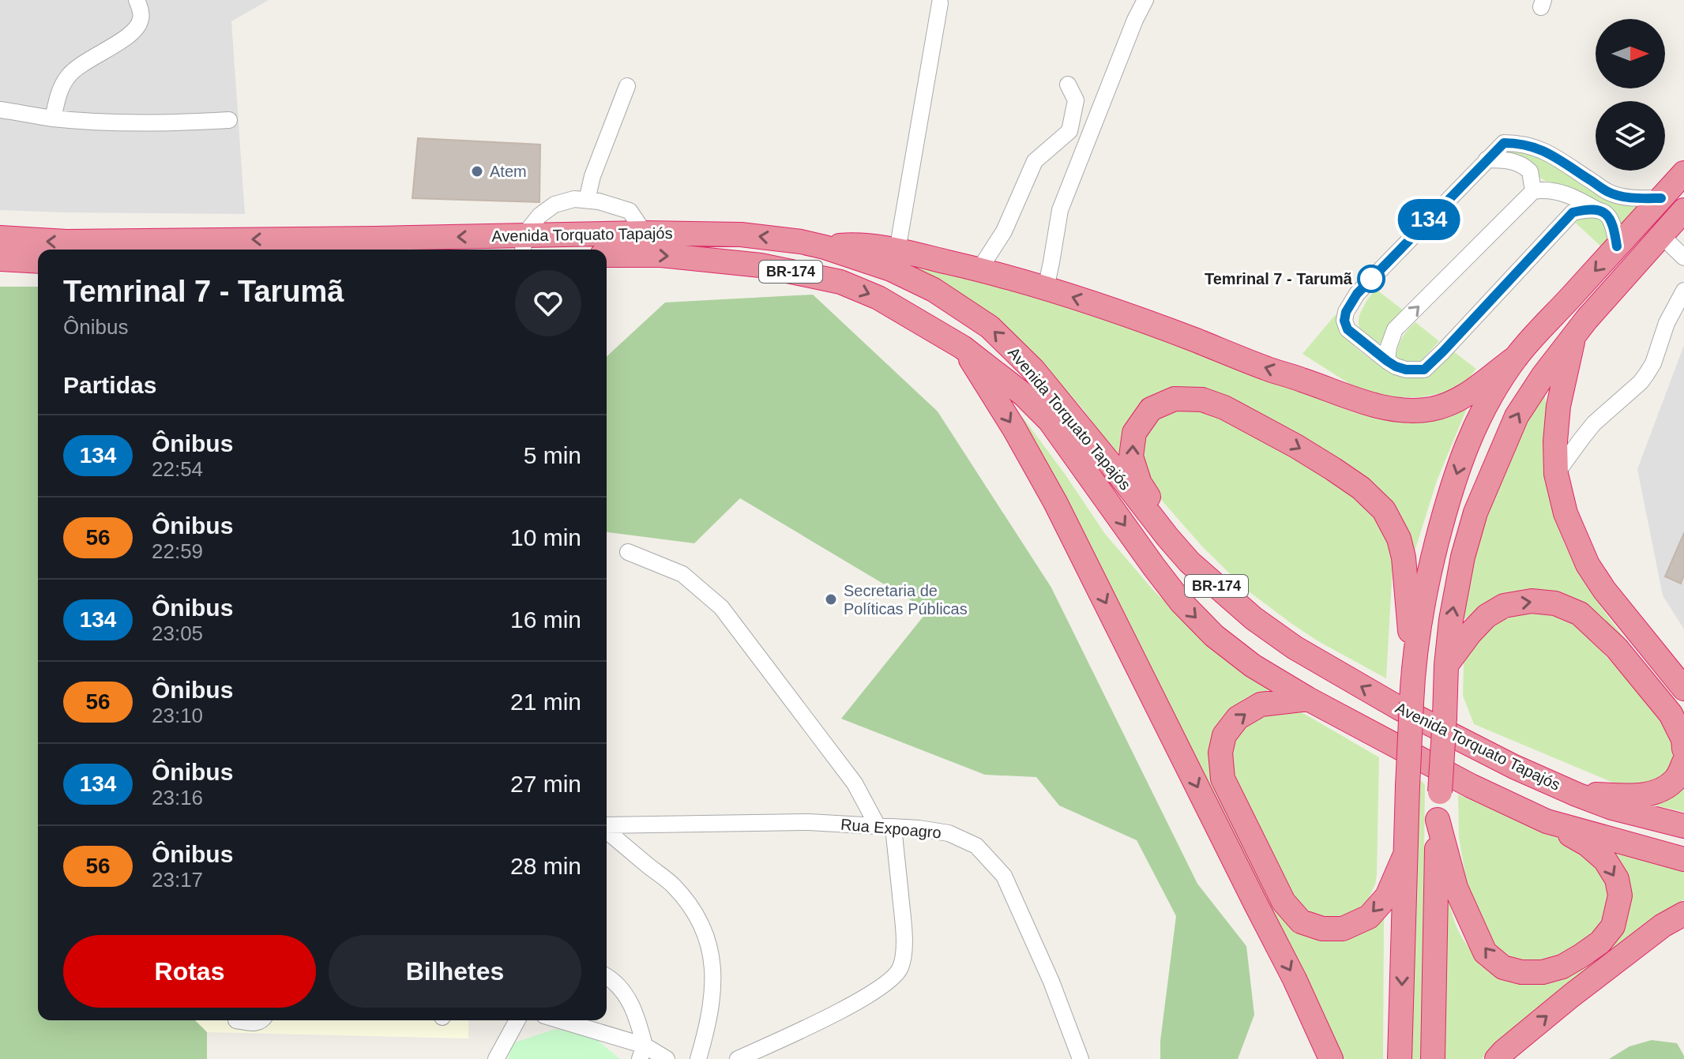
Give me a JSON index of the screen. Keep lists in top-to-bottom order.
{
  "streets": {
    "highway": ["Avenida Torquato Tapajós", "BR-174"],
    "street": ["Rua Expoagro"]
  },
  "places": ["Atem", "Temrinal 7 - Tarumã", "Secretaria de Políticas Públicas"],
  "lines": ["bus line 134"],
  "north": "right",
  "page": {
    "on_map": "134",
    "heading": [
      ["Temrinal 7 - Tarumã", "Ônibus"],
      "Partidas"
    ],
    "list": [
      {
        "mark": "134",
        "name": "Ônibus",
        "note": "22:54",
        "value": "5 min"
      },
      {
        "mark": "56",
        "name": "Ônibus",
        "note": "22:59",
        "value": "10 min"
      },
      {
        "mark": "134",
        "name": "Ônibus",
        "note": "23:05",
        "value": "16 min"
      },
      {
        "mark": "56",
        "name": "Ônibus",
        "note": "23:10",
        "value": "21 min"
      },
      {
        "mark": "134",
        "name": "Ônibus",
        "note": "23:16",
        "value": "27 min"
      },
      {
        "mark": "56",
        "name": "Ônibus",
        "note": "23:17",
        "value": "28 min"
      }
    ],
    "buttons": ["Rotas", "Bilhetes"]
  }
}
